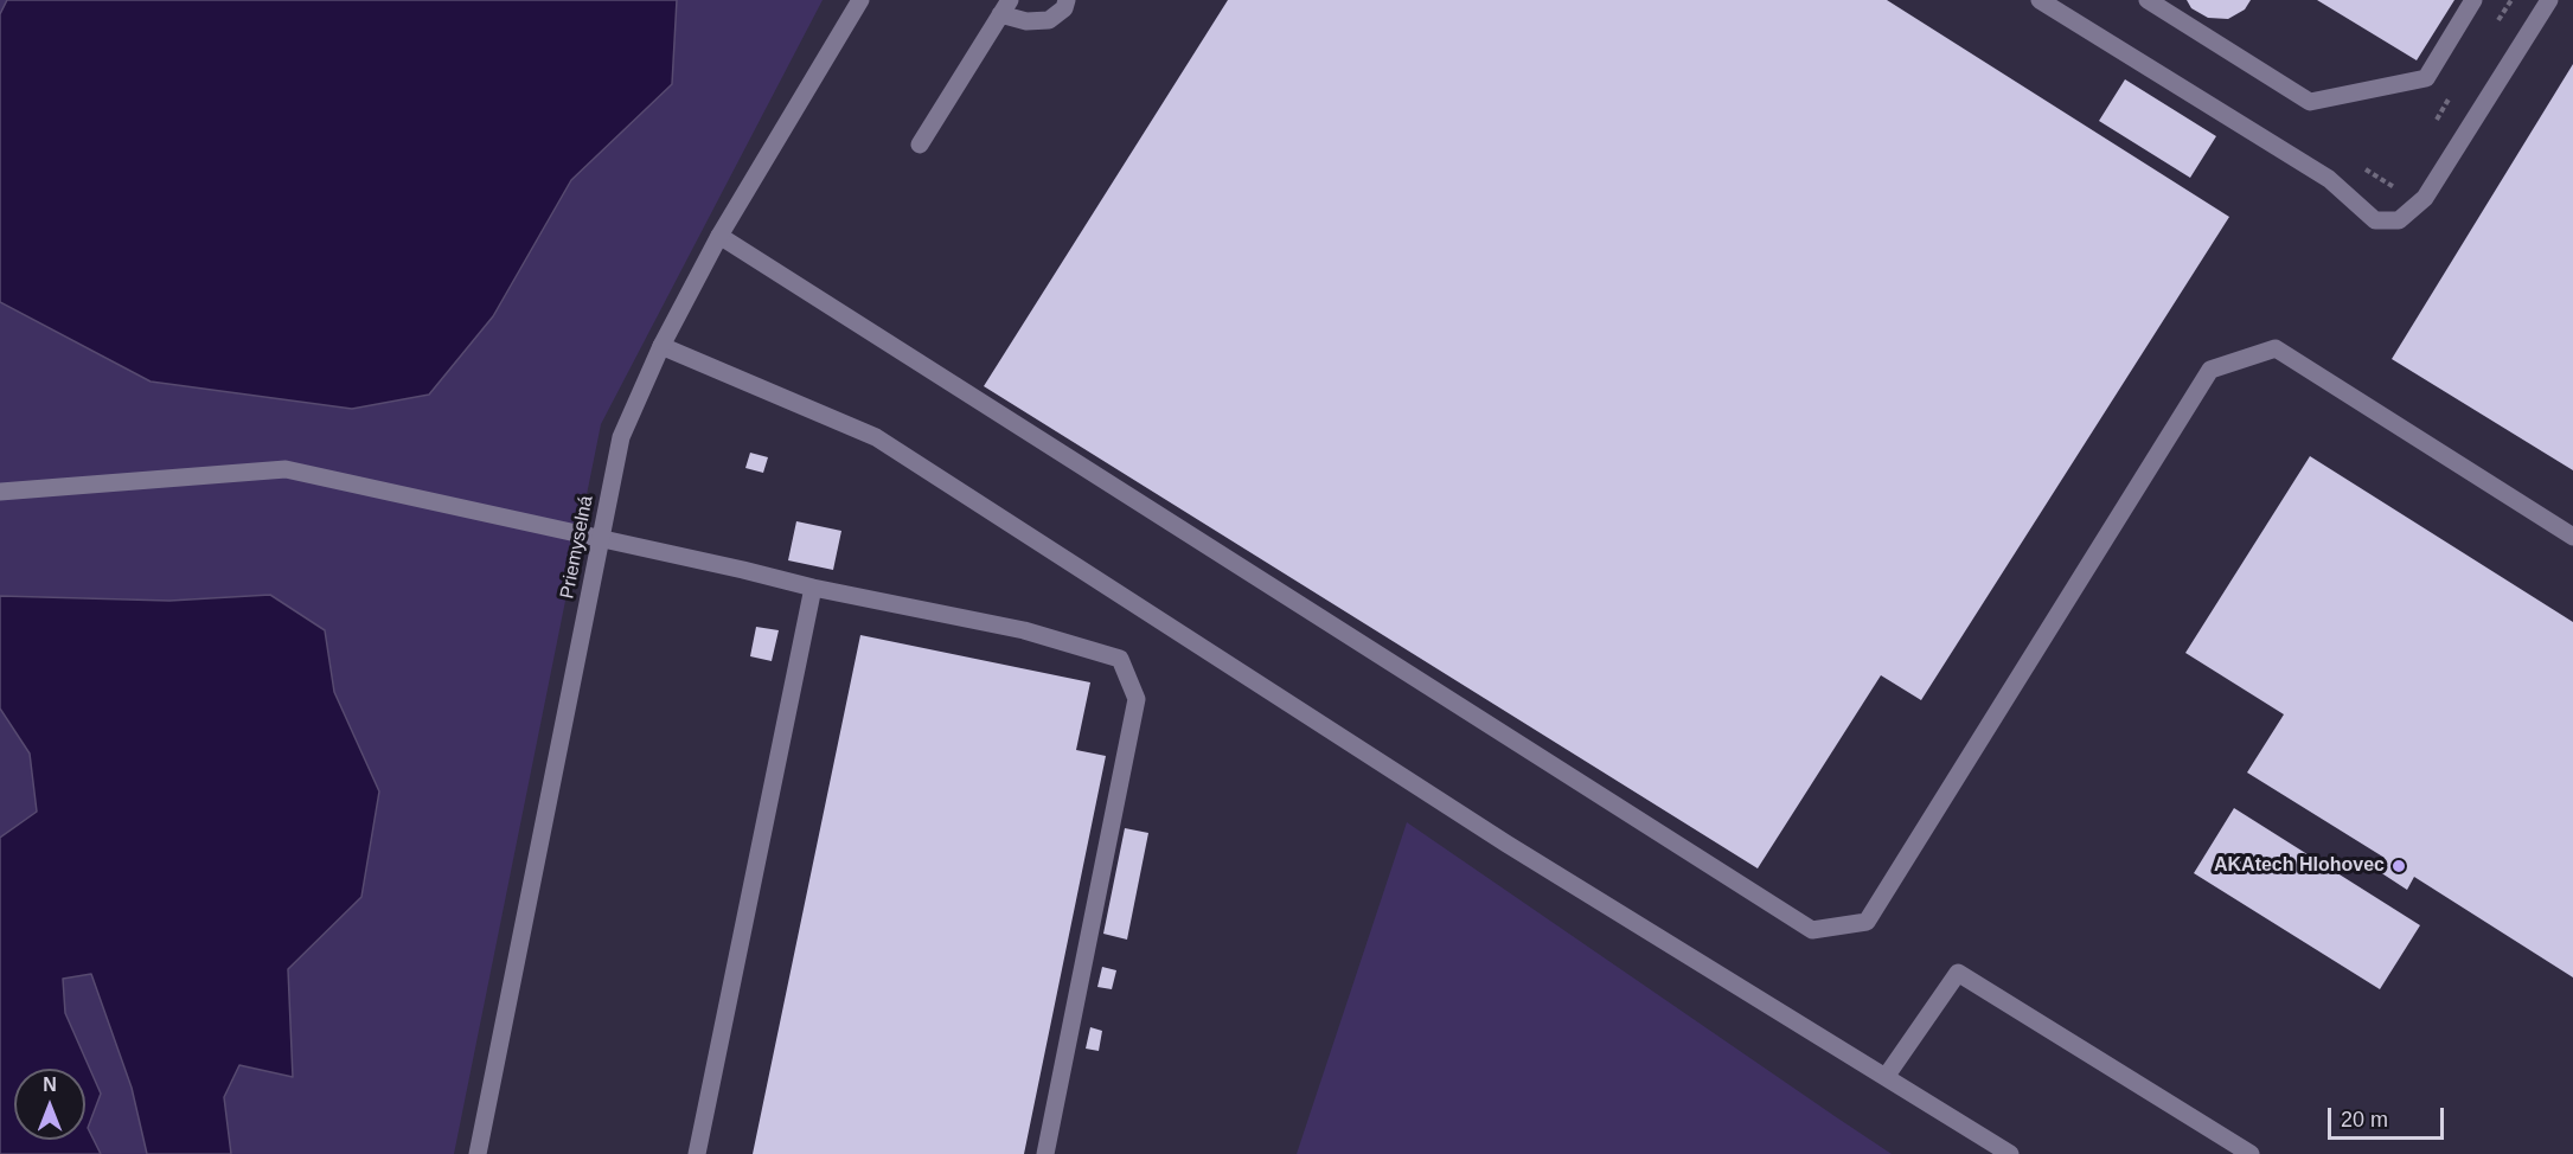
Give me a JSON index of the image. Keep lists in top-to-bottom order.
{
  "streets": {
    "street": ["Priemyselná"]
  },
  "places": ["AKAtech Hlohovec"],
  "scale_bar": "20 m",
  "north": "top"
}
